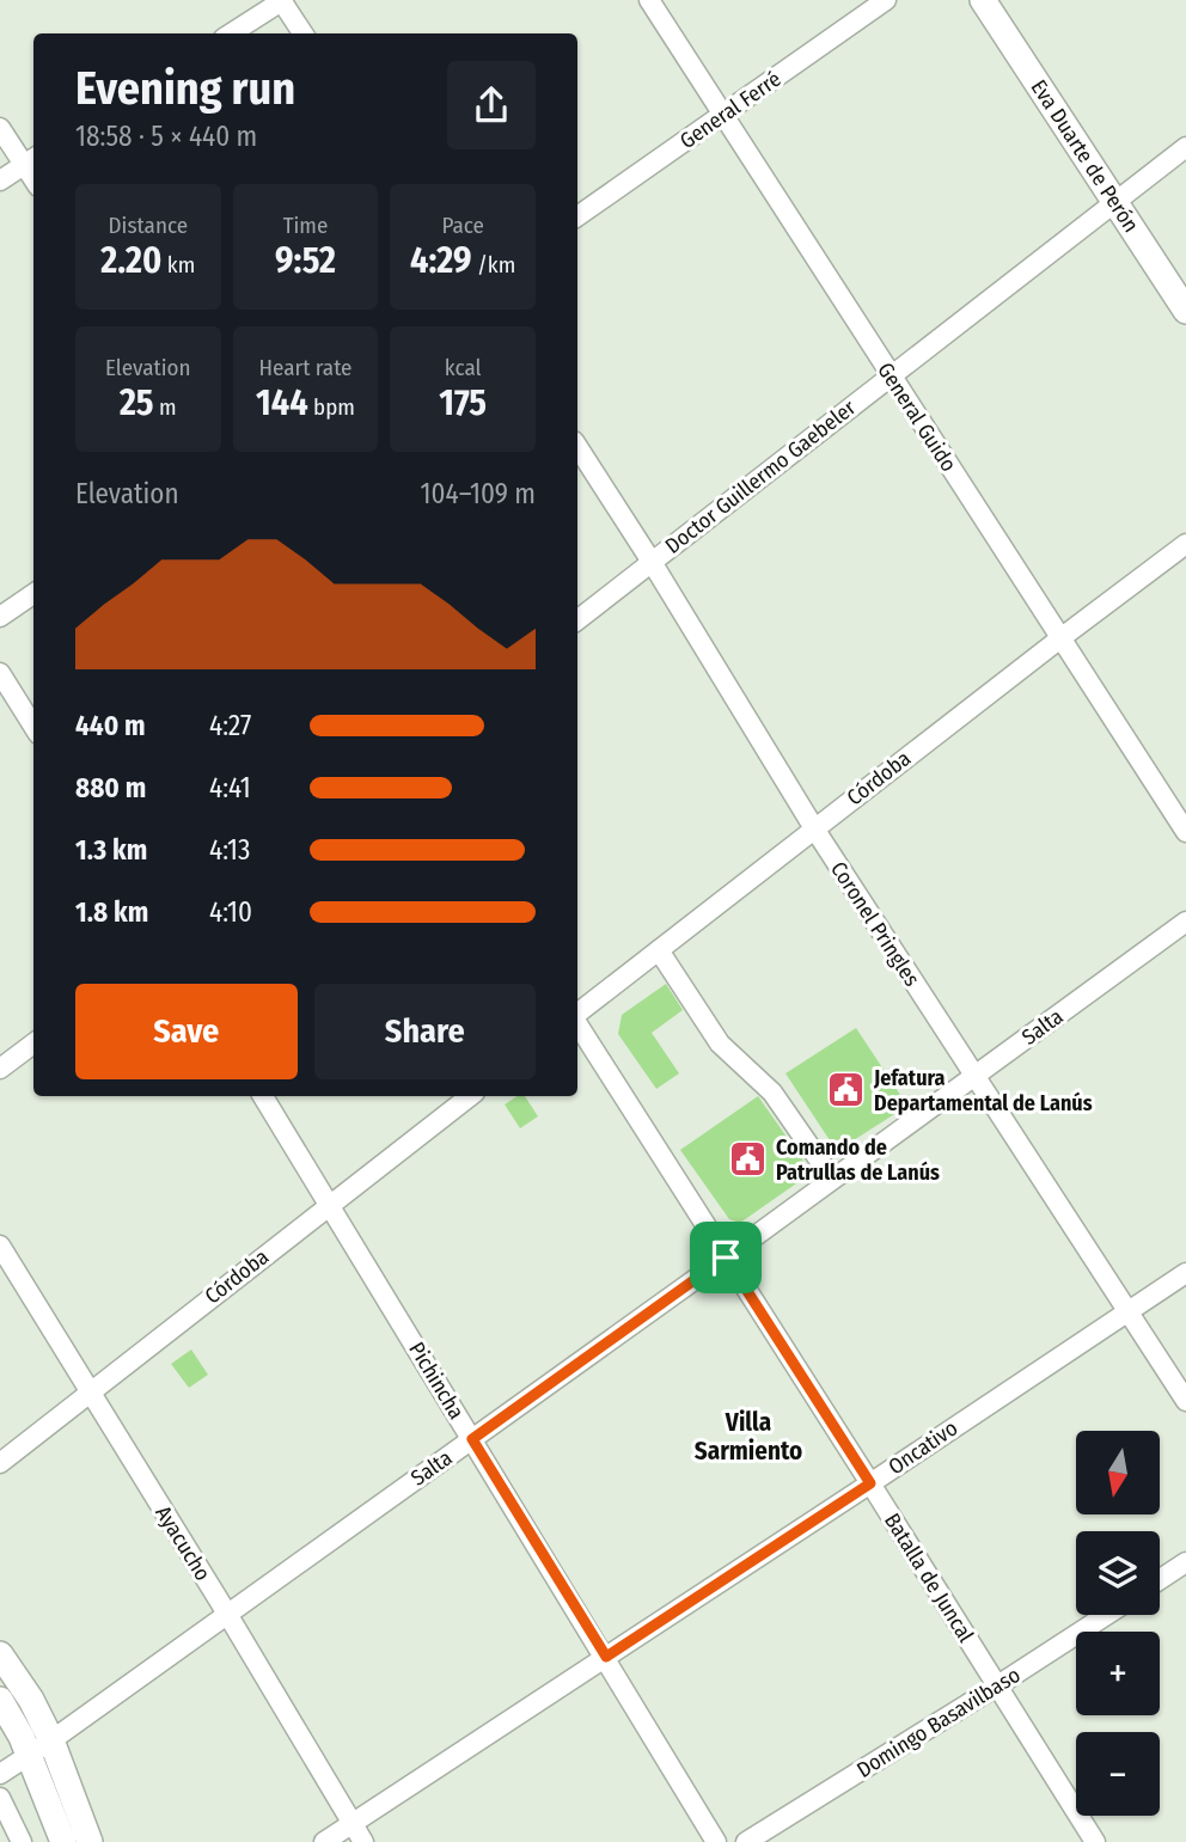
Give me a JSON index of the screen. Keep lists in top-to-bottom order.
{
  "streets": {
    "main road": ["Eva Duarte de Perón"],
    "street": [
      "General Ferré",
      "General Guido",
      "Doctor Guillermo Gaebeler",
      "Córdoba",
      "Coronel Pringles",
      "Salta",
      "Pichincha",
      "Oncativo",
      "Ayacucho",
      "Batalla de Juncal",
      "Domingo Basavilbaso"
    ]
  },
  "crossings": [
    ["General Ferré", "General Guido"],
    ["Eva Duarte de Perón", "Doctor Guillermo Gaebeler"],
    ["General Guido", "Doctor Guillermo Gaebeler"],
    ["General Guido", "Córdoba"],
    ["Doctor Guillermo Gaebeler", "Coronel Pringles"],
    ["Córdoba", "Coronel Pringles"],
    ["Córdoba", "Pichincha"],
    ["Córdoba", "Ayacucho"],
    ["Coronel Pringles", "Salta"],
    ["Coronel Pringles", "Oncativo"],
    ["Salta", "Pichincha"],
    ["Salta", "Ayacucho"],
    ["Salta", "Batalla de Juncal"],
    ["Pichincha", "Oncativo"],
    ["Oncativo", "Ayacucho"],
    ["Oncativo", "Batalla de Juncal"],
    ["Batalla de Juncal", "Domingo Basavilbaso"]
  ],
  "districts": ["Villa Sarmiento"],
  "places": {
    "public building": ["Jefatura Departamental de Lanús", "Comando de Patrullas de Lanús"]
  },
  "north": "bottom",
  "page": {
    "heading": ["Evening run", "18:58 · 5 × 440 m"],
    "stats": [
      ["Distance", "2.20 km"],
      ["Time", "9:52"],
      ["Pace", "4:29 /km"],
      ["Elevation", "25 m"],
      ["Heart rate", "144 bpm"],
      ["kcal", "175"]
    ],
    "chart": ["Elevation", "104–109 m"],
    "list": [
      {
        "name": "440 m",
        "note": "4:27"
      },
      {
        "name": "880 m",
        "note": "4:41"
      },
      {
        "name": "1.3 km",
        "note": "4:13"
      },
      {
        "name": "1.8 km",
        "note": "4:10"
      }
    ],
    "buttons": ["Save", "Share"],
    "map_buttons": ["+", "−"]
  }
}
